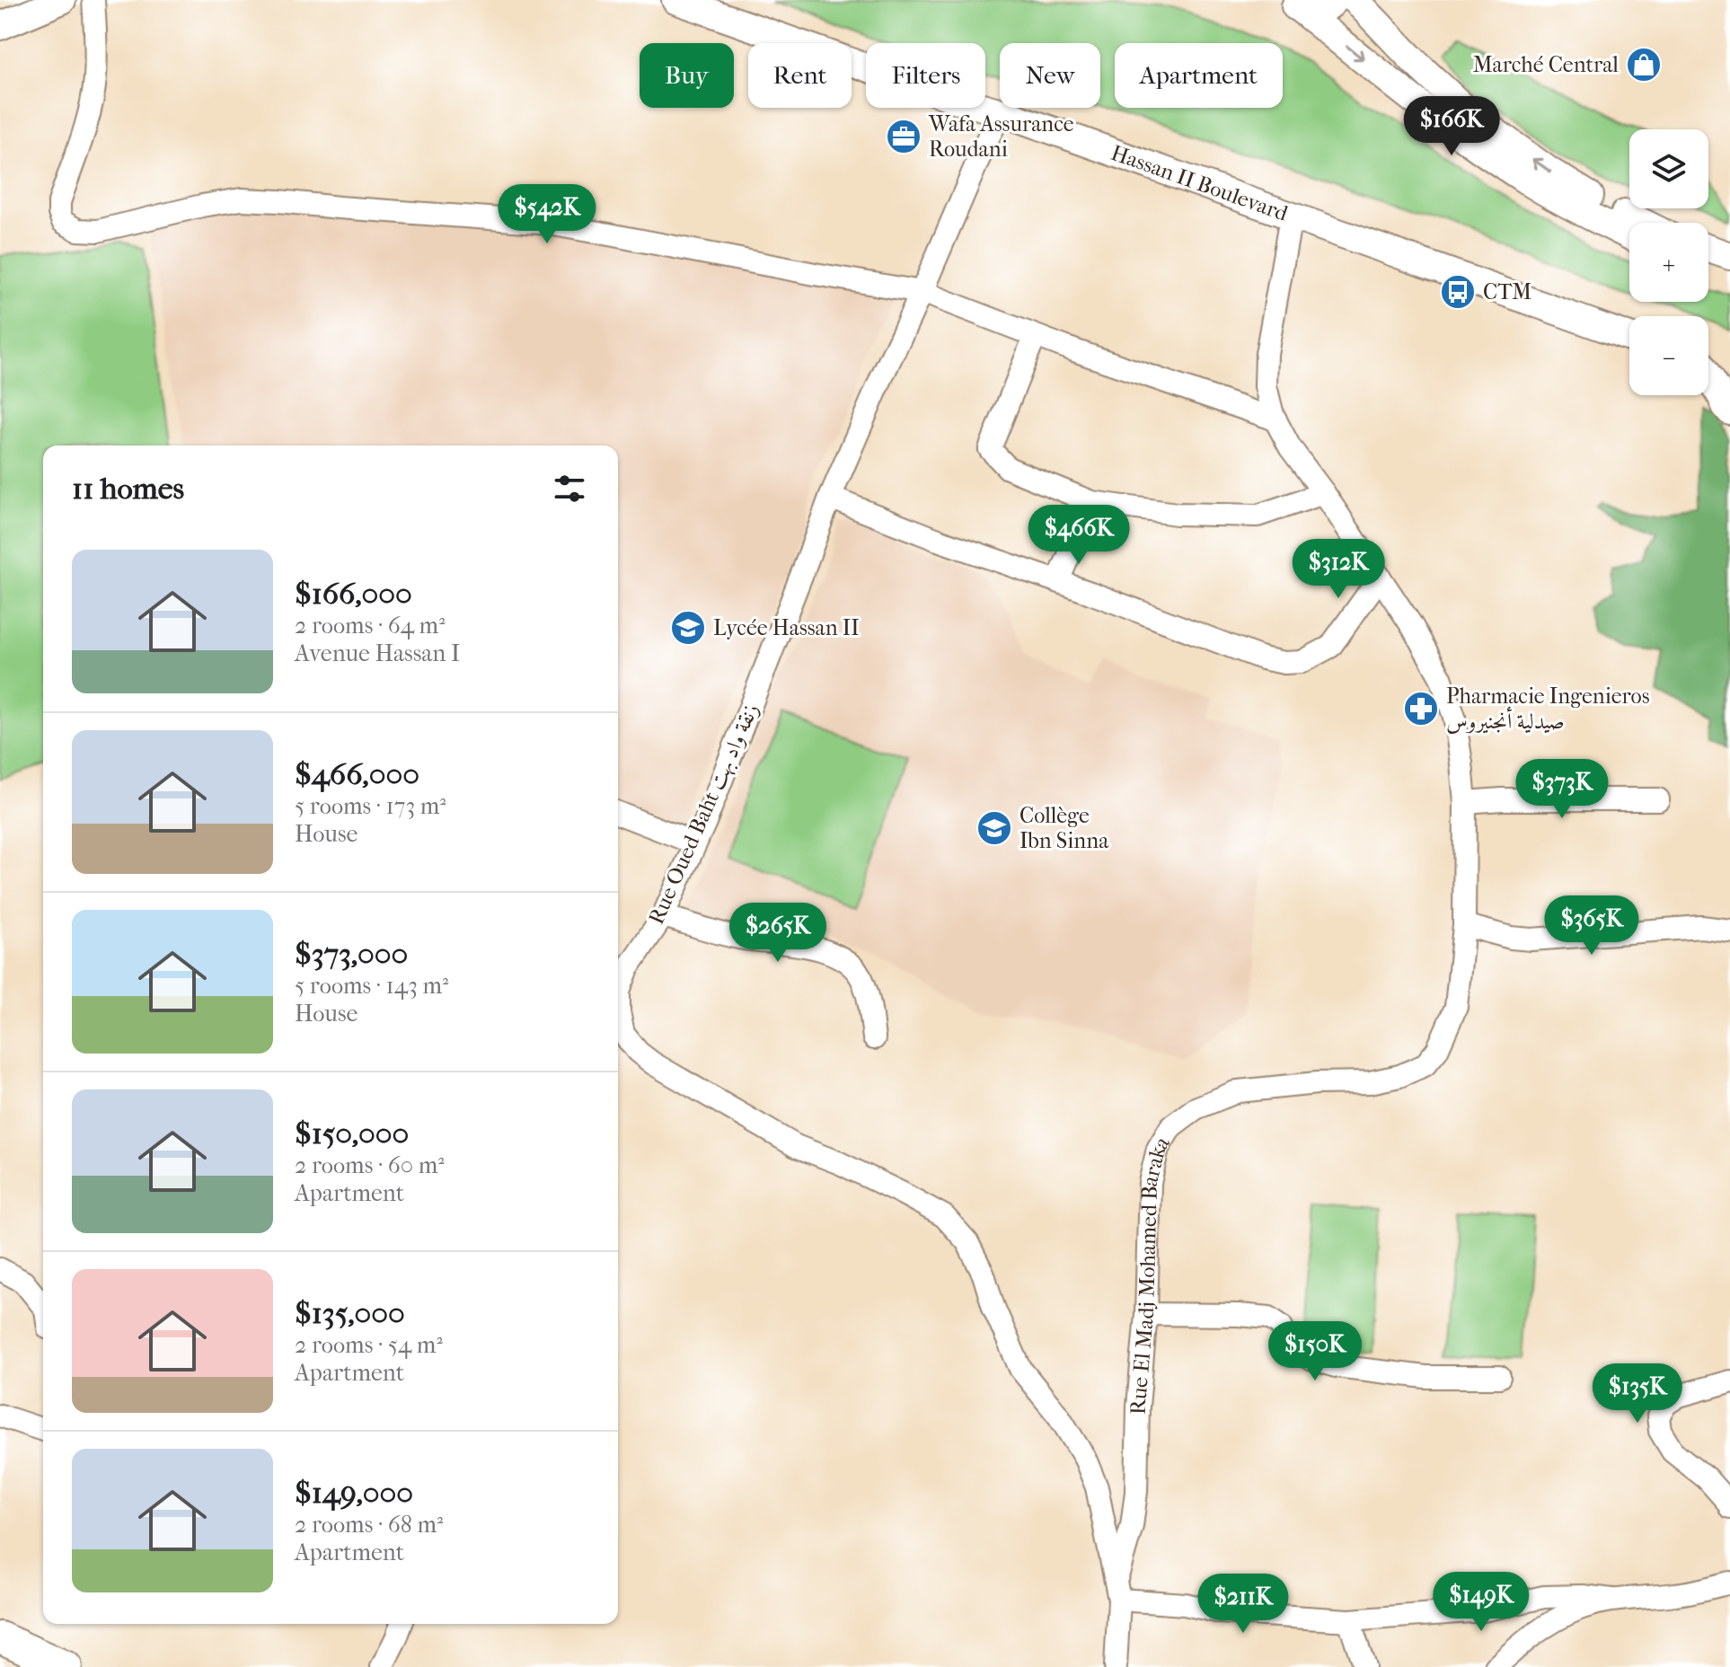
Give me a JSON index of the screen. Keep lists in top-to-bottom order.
{
  "streets": {
    "main road": ["Hassan II Boulevard"],
    "street": ["Rue Oued Baht زنقة واد بهت", "Rue El Madj Mohamed Baraka"]
  },
  "crossings": [
    ["Hassan II Boulevard", "Rue Oued Baht زنقة واد بهت"],
    ["Hassan II Boulevard", "Rue El Madj Mohamed Baraka"],
    ["Rue Oued Baht زنقة واد بهت", "Rue El Madj Mohamed Baraka"]
  ],
  "places": {
    "shop": ["Marché Central"],
    "office": ["Wafa Assurance Roudani"],
    "bus stop": ["CTM"],
    "school or university": ["Lycée Hassan II", "Collège Ibn Sinna"],
    "pharmacy": ["Pharmacie Ingenieros صيدلية أنجنيروس"]
  },
  "page": {
    "chip": [
      "Buy",
      "Rent",
      "Filters",
      "New",
      "Apartment"
    ],
    "price": [
      "$166K",
      "$542K",
      "$466K",
      "$312K",
      "$373K",
      "$365K",
      "$265K",
      "$150K",
      "$135K",
      "$149K",
      "$211K"
    ],
    "map_buttons": ["+", "−"],
    "heading": "11 homes",
    "list": [
      {
        "name": "$166,000",
        "note": "2 rooms · 64 m² · Avenue Hassan I"
      },
      {
        "name": "$466,000",
        "note": "5 rooms · 173 m² · House"
      },
      {
        "name": "$373,000",
        "note": "5 rooms · 143 m² · House"
      },
      {
        "name": "$150,000",
        "note": "2 rooms · 60 m² · Apartment"
      },
      {
        "name": "$135,000",
        "note": "2 rooms · 54 m² · Apartment"
      },
      {
        "name": "$149,000",
        "note": "2 rooms · 68 m² · Apartment"
      }
    ]
  }
}
